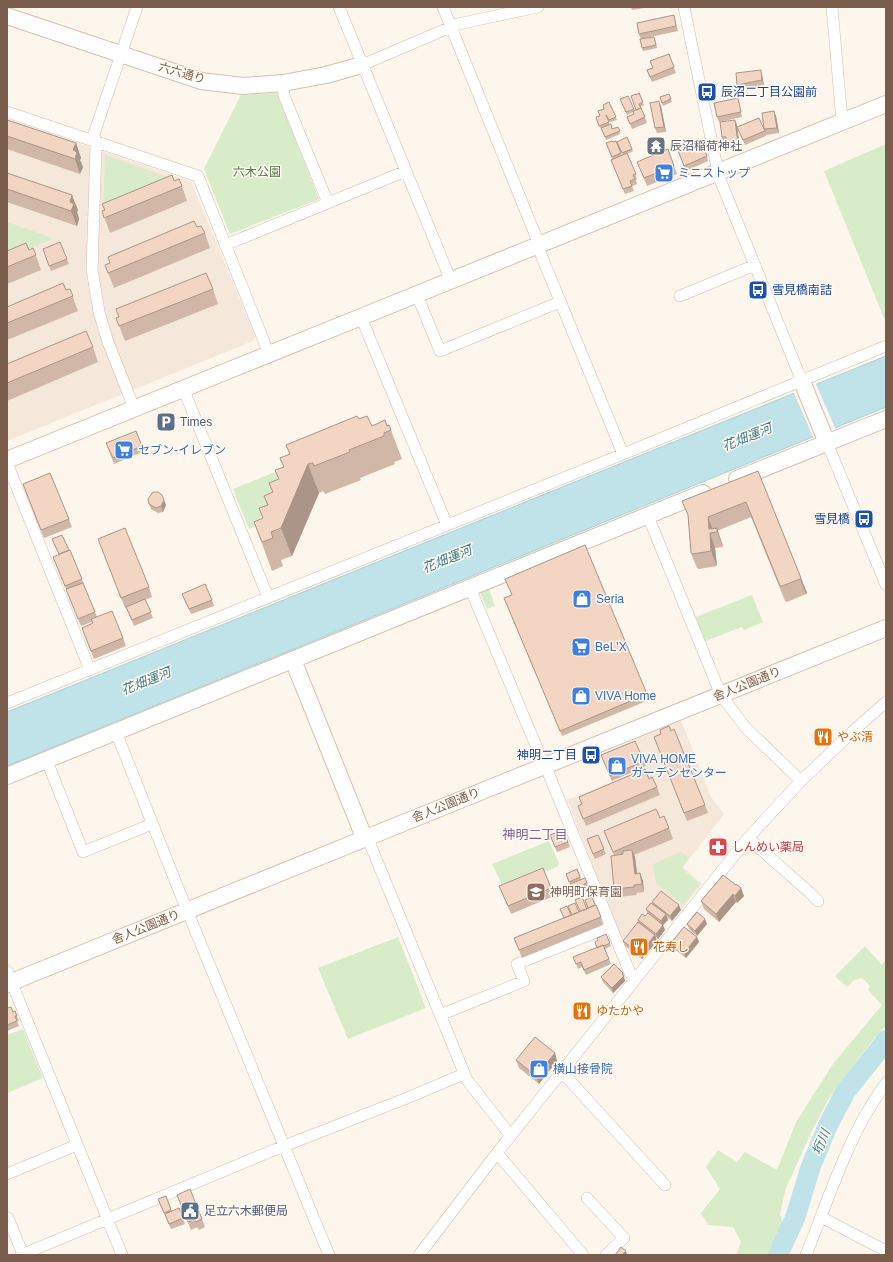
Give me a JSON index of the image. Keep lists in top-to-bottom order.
{
  "streets": {
    "street": ["六六通り", "舎人公園通り"]
  },
  "districts": ["神明二丁目"],
  "water": ["花畑運河", "垳川"],
  "parks": ["六木公園"],
  "places": {
    "bus stop": [
      "辰沼二丁目公園前",
      "雪見橋南詰",
      "雪見橋",
      "神明二丁目"
    ],
    "temple": ["辰沼稲荷神社"],
    "supermarket": ["ミニストップ", "セブン-イレブン", "BeL'X"],
    "parking": ["Times"],
    "shop": [
      "Seria",
      "VIVA Home",
      "VIVA HOME ガーデンセンター",
      "横山接骨院"
    ],
    "restaurant": ["やぶ清", "花寿し", "ゆたかや"],
    "pharmacy": ["しんめい薬局"],
    "school or university": ["神明町保育園"],
    "public building": ["足立六木郵便局"]
  }
}
